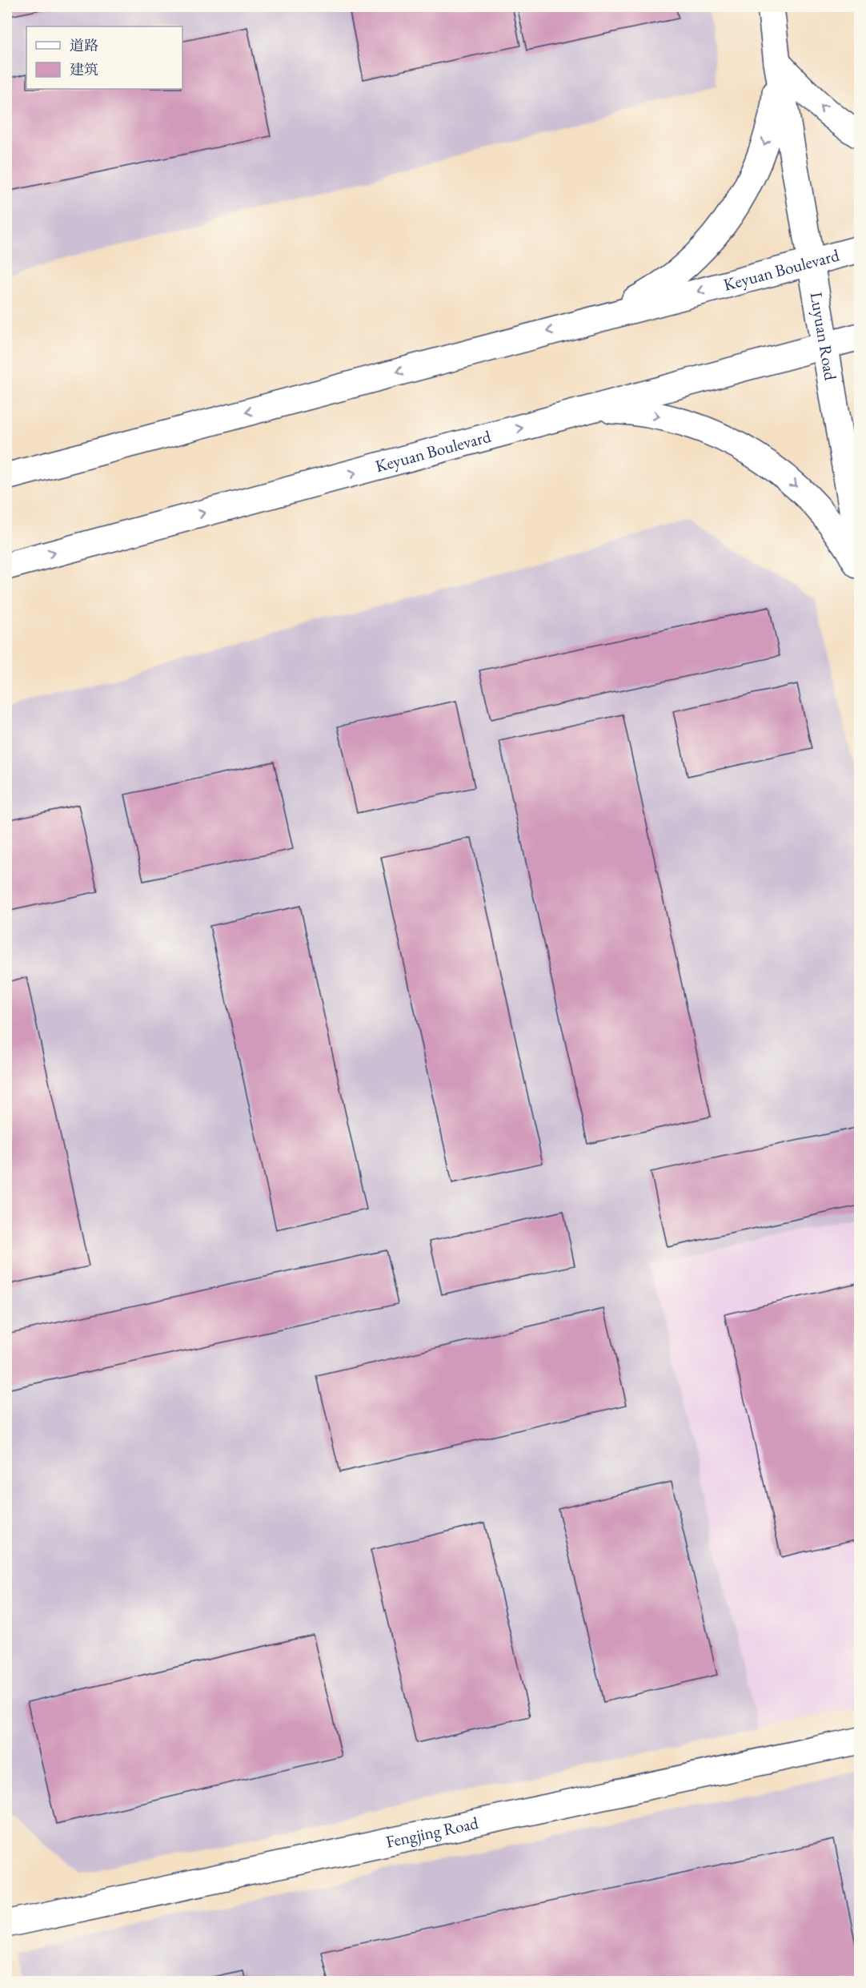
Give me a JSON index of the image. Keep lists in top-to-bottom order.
{
  "streets": {
    "street": ["Keyuan Boulevard", "Luyuan Road", "Fengjing Road"]
  },
  "crossings": [
    ["Keyuan Boulevard", "Luyuan Road"]
  ],
  "legend": ["道路", "建筑"]
}
